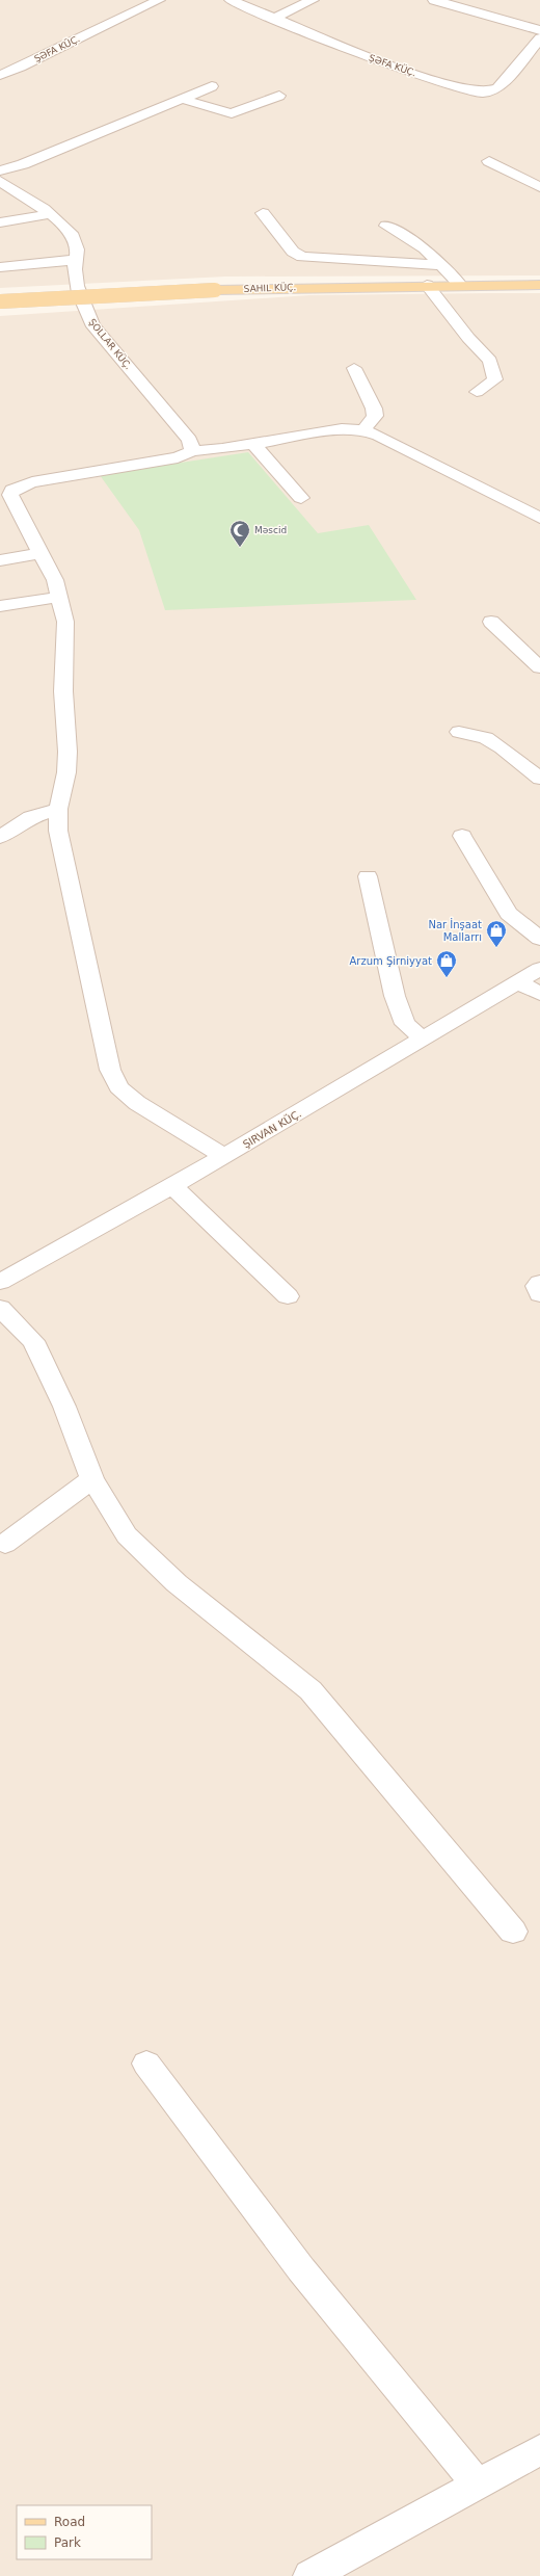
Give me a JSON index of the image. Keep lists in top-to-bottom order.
{
  "streets": {
    "main road": ["SAHIL KÜÇ."],
    "street": ["ŞƏFA KÜÇ.", "ŞOLLAR KÜÇ.", "ŞIRVAN KÜÇ."]
  },
  "places": {
    "mosque": ["Məscid"],
    "shop": ["Nar İnşaat Mallarrı", "Arzum Şirniyyat"]
  },
  "legend": ["Road", "Park"]
}
